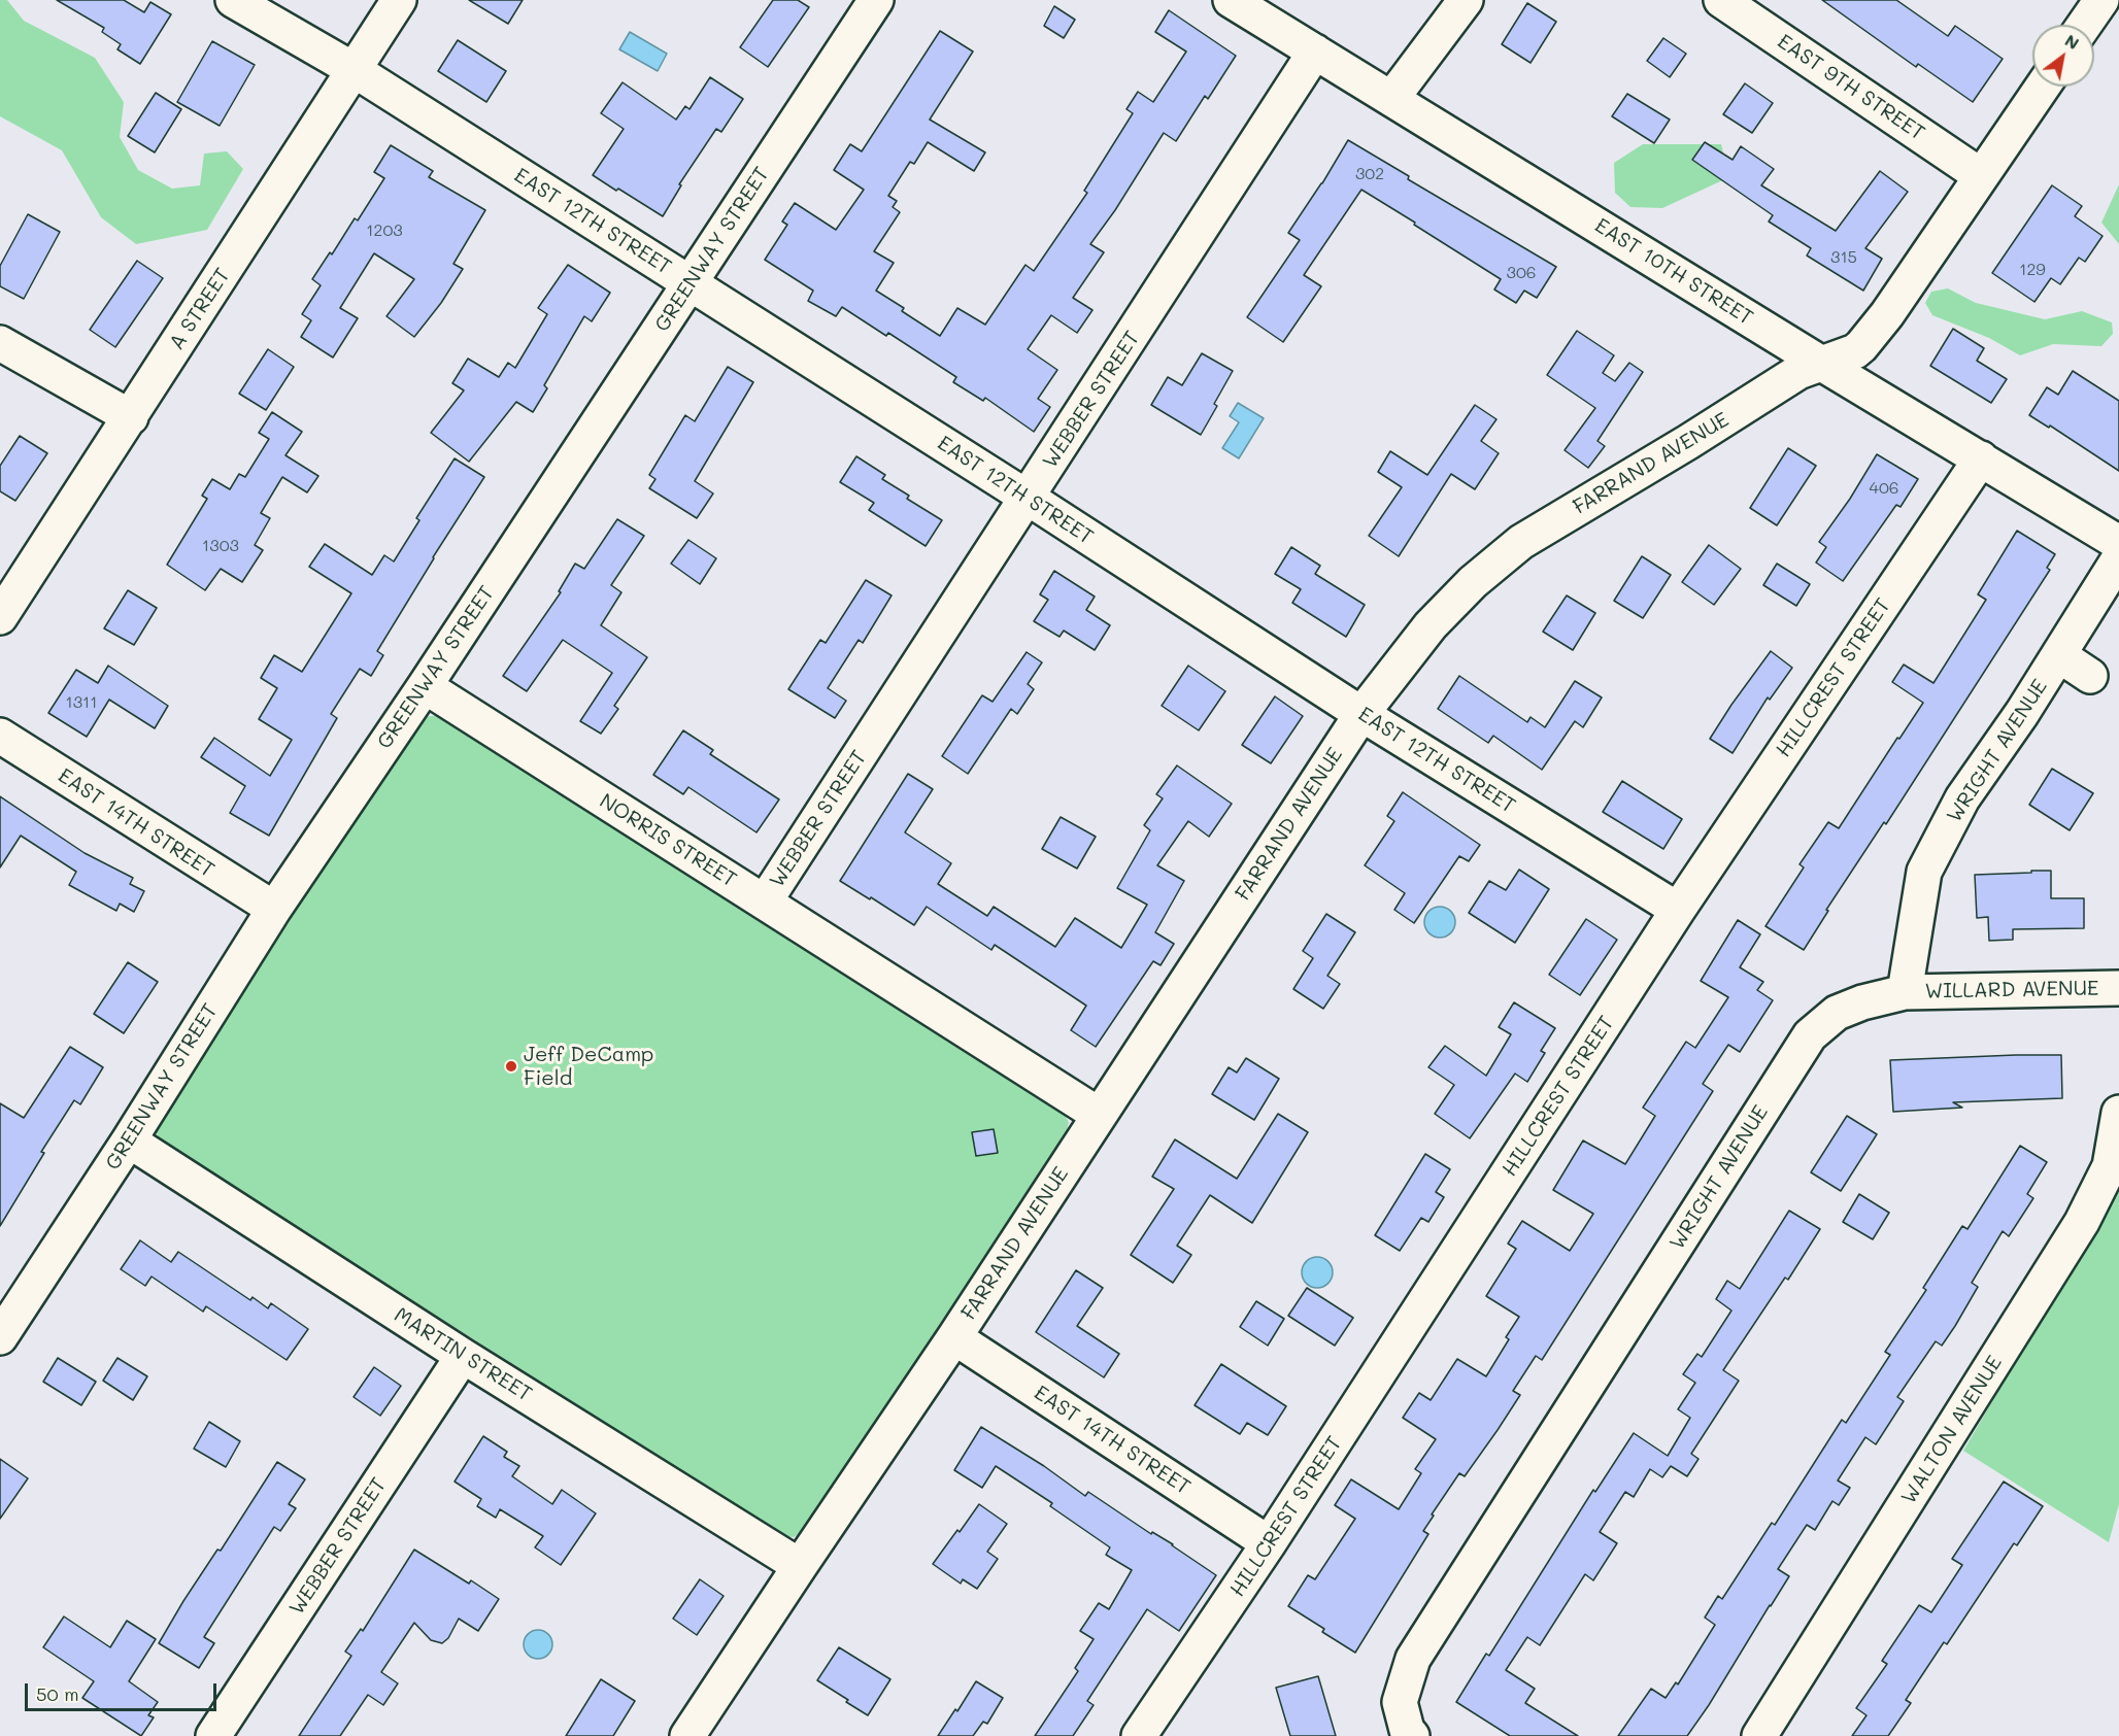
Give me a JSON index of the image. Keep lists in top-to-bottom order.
{
  "streets": {
    "street": [
      "EAST 9TH STREET",
      "EAST 12TH STREET",
      "GREENWAY STREET",
      "EAST 10TH STREET",
      "A STREET",
      "WEBBER STREET",
      "FARRAND AVENUE",
      "HILLCREST STREET",
      "WRIGHT AVENUE",
      "EAST 14TH STREET",
      "NORRIS STREET",
      "WILLARD AVENUE",
      "MARTIN STREET",
      "WALTON AVENUE"
    ]
  },
  "crossings": [
    ["EAST 9TH STREET", "FARRAND AVENUE"],
    ["EAST 12TH STREET", "GREENWAY STREET"],
    ["EAST 12TH STREET", "A STREET"],
    ["EAST 12TH STREET", "WEBBER STREET"],
    ["EAST 12TH STREET", "FARRAND AVENUE"],
    ["EAST 12TH STREET", "HILLCREST STREET"],
    ["GREENWAY STREET", "EAST 14TH STREET"],
    ["GREENWAY STREET", "NORRIS STREET"],
    ["GREENWAY STREET", "MARTIN STREET"],
    ["EAST 10TH STREET", "WEBBER STREET"],
    ["EAST 10TH STREET", "FARRAND AVENUE"],
    ["EAST 10TH STREET", "HILLCREST STREET"],
    ["WEBBER STREET", "NORRIS STREET"],
    ["WEBBER STREET", "MARTIN STREET"],
    ["FARRAND AVENUE", "EAST 14TH STREET"],
    ["FARRAND AVENUE", "NORRIS STREET"],
    ["FARRAND AVENUE", "MARTIN STREET"],
    ["HILLCREST STREET", "EAST 14TH STREET"],
    ["WRIGHT AVENUE", "WILLARD AVENUE"]
  ],
  "places": ["Jeff DeCamp Field"],
  "house_numbers": [
    "302",
    "1203",
    "315",
    "129",
    "306",
    "406",
    "1303",
    "1311"
  ],
  "scale_bar": "50 m",
  "north": "top right"
}
